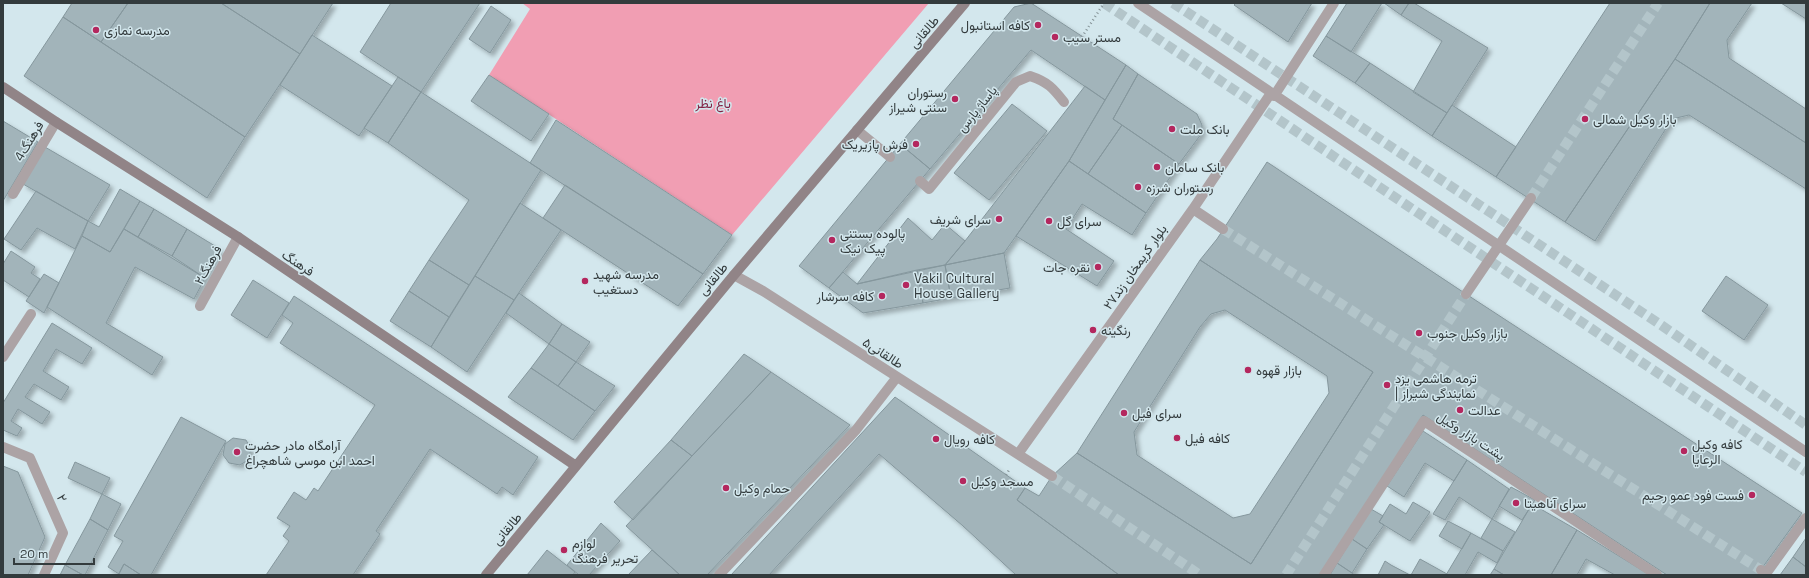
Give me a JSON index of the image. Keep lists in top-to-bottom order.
{
  "streets": {
    "street": [
      "طالقانی",
      "پاساژ پارس",
      "فرهنگ4",
      "فرهنگ",
      "فرهنگ۲",
      "بلوار کریمخان زند۲۷",
      "طالقانی۵",
      "پشت بازار وکیل",
      "۲"
    ]
  },
  "crossings": [
    ["طالقانی", "فرهنگ"],
    ["طالقانی", "طالقانی۵"],
    ["فرهنگ4", "فرهنگ"],
    ["فرهنگ", "فرهنگ۲"],
    ["بلوار کریمخان زند۲۷", "طالقانی۵"]
  ],
  "parks": ["باغ نظر"],
  "places": [
    "کافه استانبول",
    "مدرسه نمازی",
    "مستر سیب",
    "رستوران سنتی شیراز",
    "بازار وکیل شمالی",
    "بانک ملت",
    "فرش پازیریک",
    "بانک سامان",
    "رستوران شرزه",
    "سرای شریف",
    "سرای گل",
    "پالوده بستنی پیک نیک",
    "نقره جات",
    "مدرسه شهید دستغیب",
    "Vakil Cultural House Gallery",
    "کافه سرشار",
    "رنگینه",
    "بازار وکیل جنوب",
    "بازار قهوه",
    "ترمه هاشمی یزد | نمایندگی شیراز",
    "عدالت",
    "سرای فیل",
    "کافه فیل",
    "کافه رویال",
    "کافه وکیل الرعایا",
    "آرامگاه مادر حضرت احمد ابن موسی شاهچراغ",
    "مسجد وکیل",
    "حمام وکیل",
    "فست فود عمو رحیم",
    "سرای آناهیتا",
    "لوازم تحریر فرهنگ"
  ],
  "scale_bar": "20 m"
}
